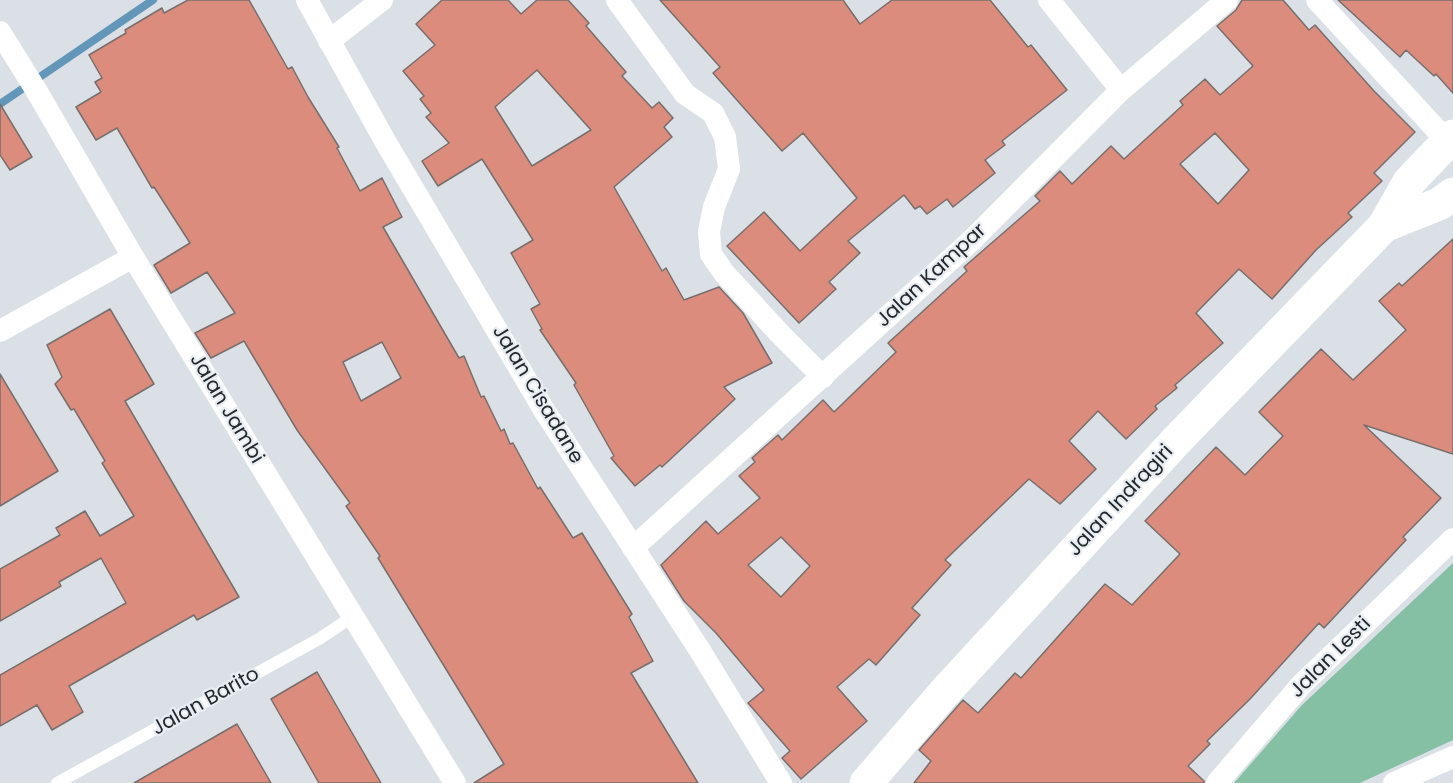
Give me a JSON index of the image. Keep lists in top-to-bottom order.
{
  "streets": {
    "street": [
      "Jalan Kampar",
      "Jalan Cisadane",
      "Jalan Jambi",
      "Jalan Indragiri",
      "Jalan Lesti"
    ],
    "lane": ["Jalan Barito"]
  },
  "crossings": [
    ["Jalan Kampar", "Jalan Cisadane"],
    ["Jalan Jambi", "Jalan Barito"]
  ]
}
